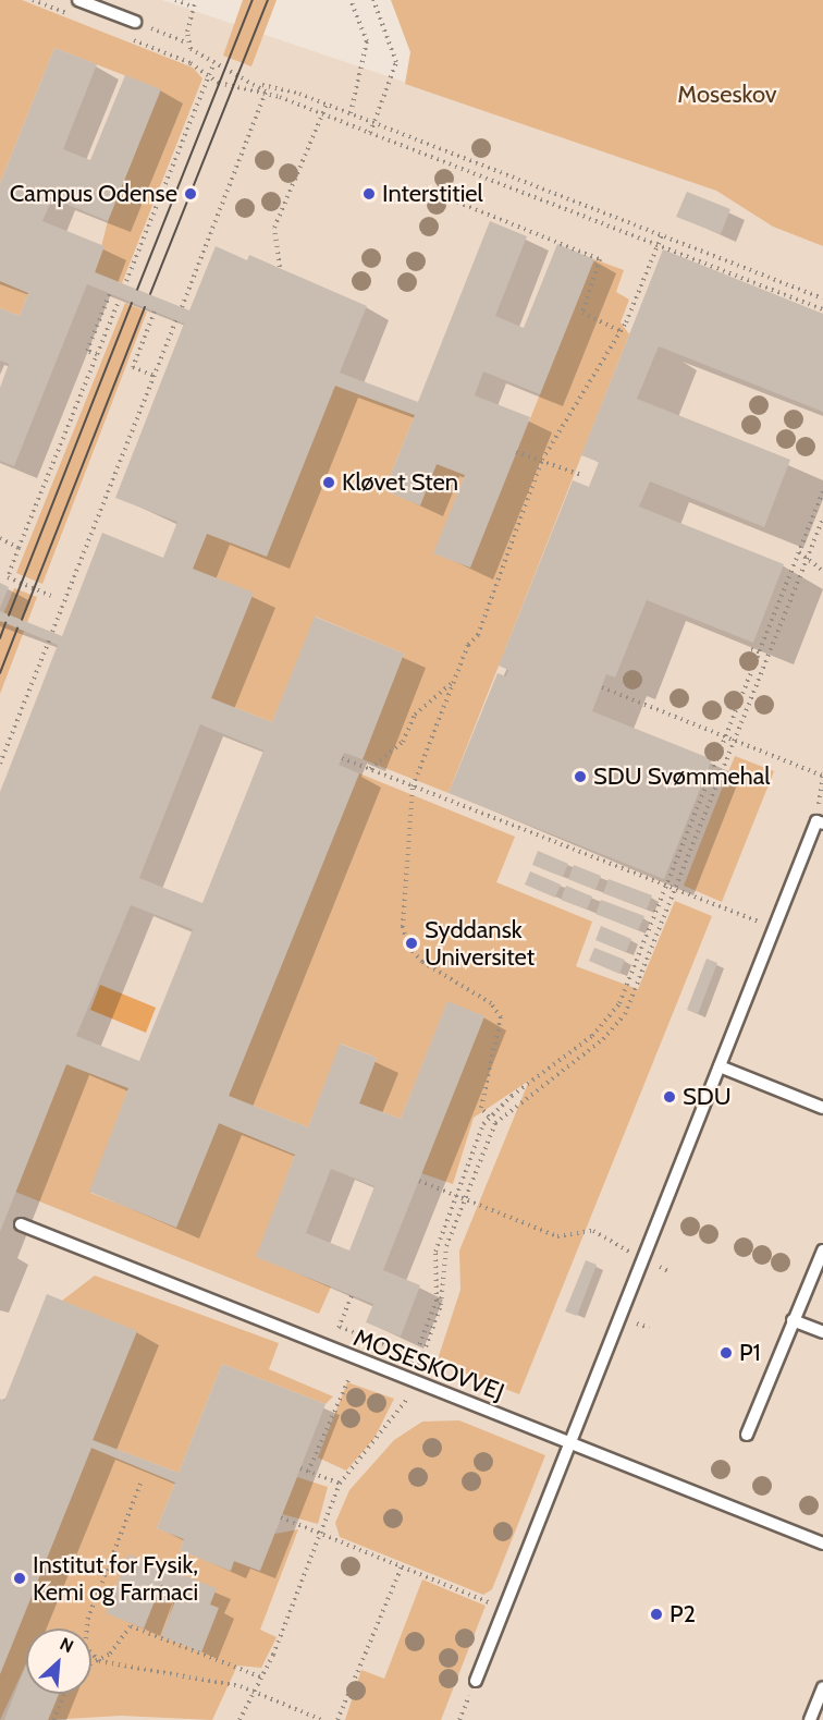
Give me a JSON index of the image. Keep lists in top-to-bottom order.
{
  "streets": {
    "lane": ["MOSESKOVVEJ"]
  },
  "parks": ["Moseskov"],
  "places": [
    "Campus Odense",
    "Interstitiel",
    "Kløvet Sten",
    "SDU Svømmehal",
    "Syddansk Universitet",
    "SDU",
    "P1",
    "Institut for Fysik, Kemi og Farmaci",
    "P2"
  ],
  "north": "top right"
}
